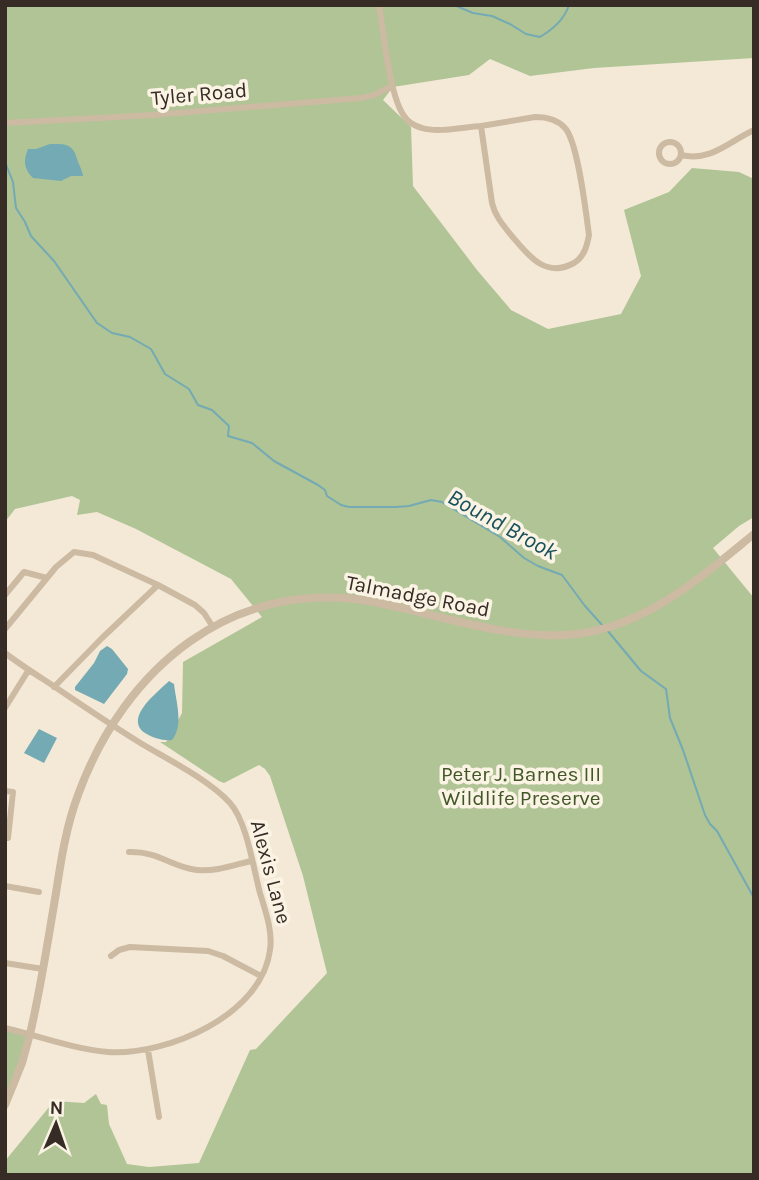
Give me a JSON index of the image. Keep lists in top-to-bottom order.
{
  "streets": {
    "street": ["Tyler Road", "Talmadge Road", "Alexis Lane"]
  },
  "crossings": [
    ["Talmadge Road", "Alexis Lane"]
  ],
  "water": ["Bound Brook"],
  "parks": ["Peter J. Barnes III Wildlife Preserve"],
  "north": "top"
}
